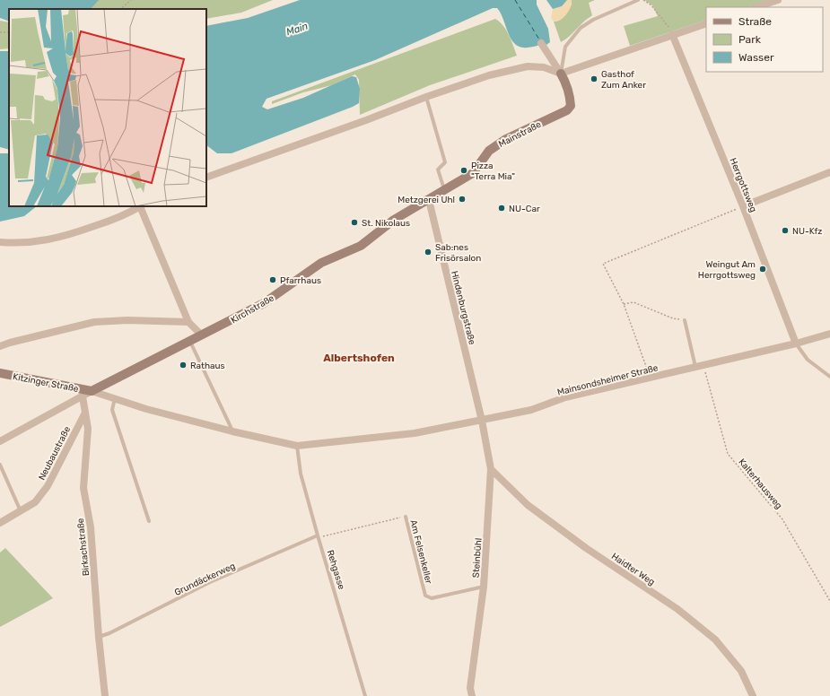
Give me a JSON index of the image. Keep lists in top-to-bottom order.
{
  "streets": {
    "street": [
      "Mainstraße",
      "Herrgottsweg",
      "Hindenburgstraße",
      "Kirchstraße",
      "Mainsondsheimer Straße",
      "Kitzinger Straße",
      "Neubaustraße",
      "Birkachstraße",
      "Steinbühl",
      "Haidter Weg"
    ],
    "lane": ["Am Felsenkeller", "Rehgasse", "Grundäckerweg"],
    "path": ["Kalterhausweg"]
  },
  "crossings": [
    ["Mainstraße", "Hindenburgstraße"],
    ["Mainstraße", "Kirchstraße"],
    ["Herrgottsweg", "Mainsondsheimer Straße"],
    ["Hindenburgstraße", "Kirchstraße"],
    ["Hindenburgstraße", "Mainsondsheimer Straße"],
    ["Hindenburgstraße", "Steinbühl"],
    ["Kirchstraße", "Kitzinger Straße"],
    ["Mainsondsheimer Straße", "Kalterhausweg"],
    ["Mainsondsheimer Straße", "Steinbühl"],
    ["Neubaustraße", "Birkachstraße"],
    ["Birkachstraße", "Grundäckerweg"],
    ["Am Felsenkeller", "Steinbühl"],
    ["Steinbühl", "Haidter Weg"],
    ["Rehgasse", "Grundäckerweg"]
  ],
  "districts": ["Albertshofen"],
  "water": ["Main"],
  "places": [
    "Gasthof Zum Anker",
    "Pizza \"Terra Mia\"",
    "Metzgerei Uhl",
    "NU-Car",
    "St. Nikolaus",
    "NU-Kfz",
    "Sab:nes Frisörsalon",
    "Weingut Am Herrgottsweg",
    "Pfarrhaus",
    "Rathaus"
  ],
  "legend": ["Straße", "Park", "Wasser"]
}
